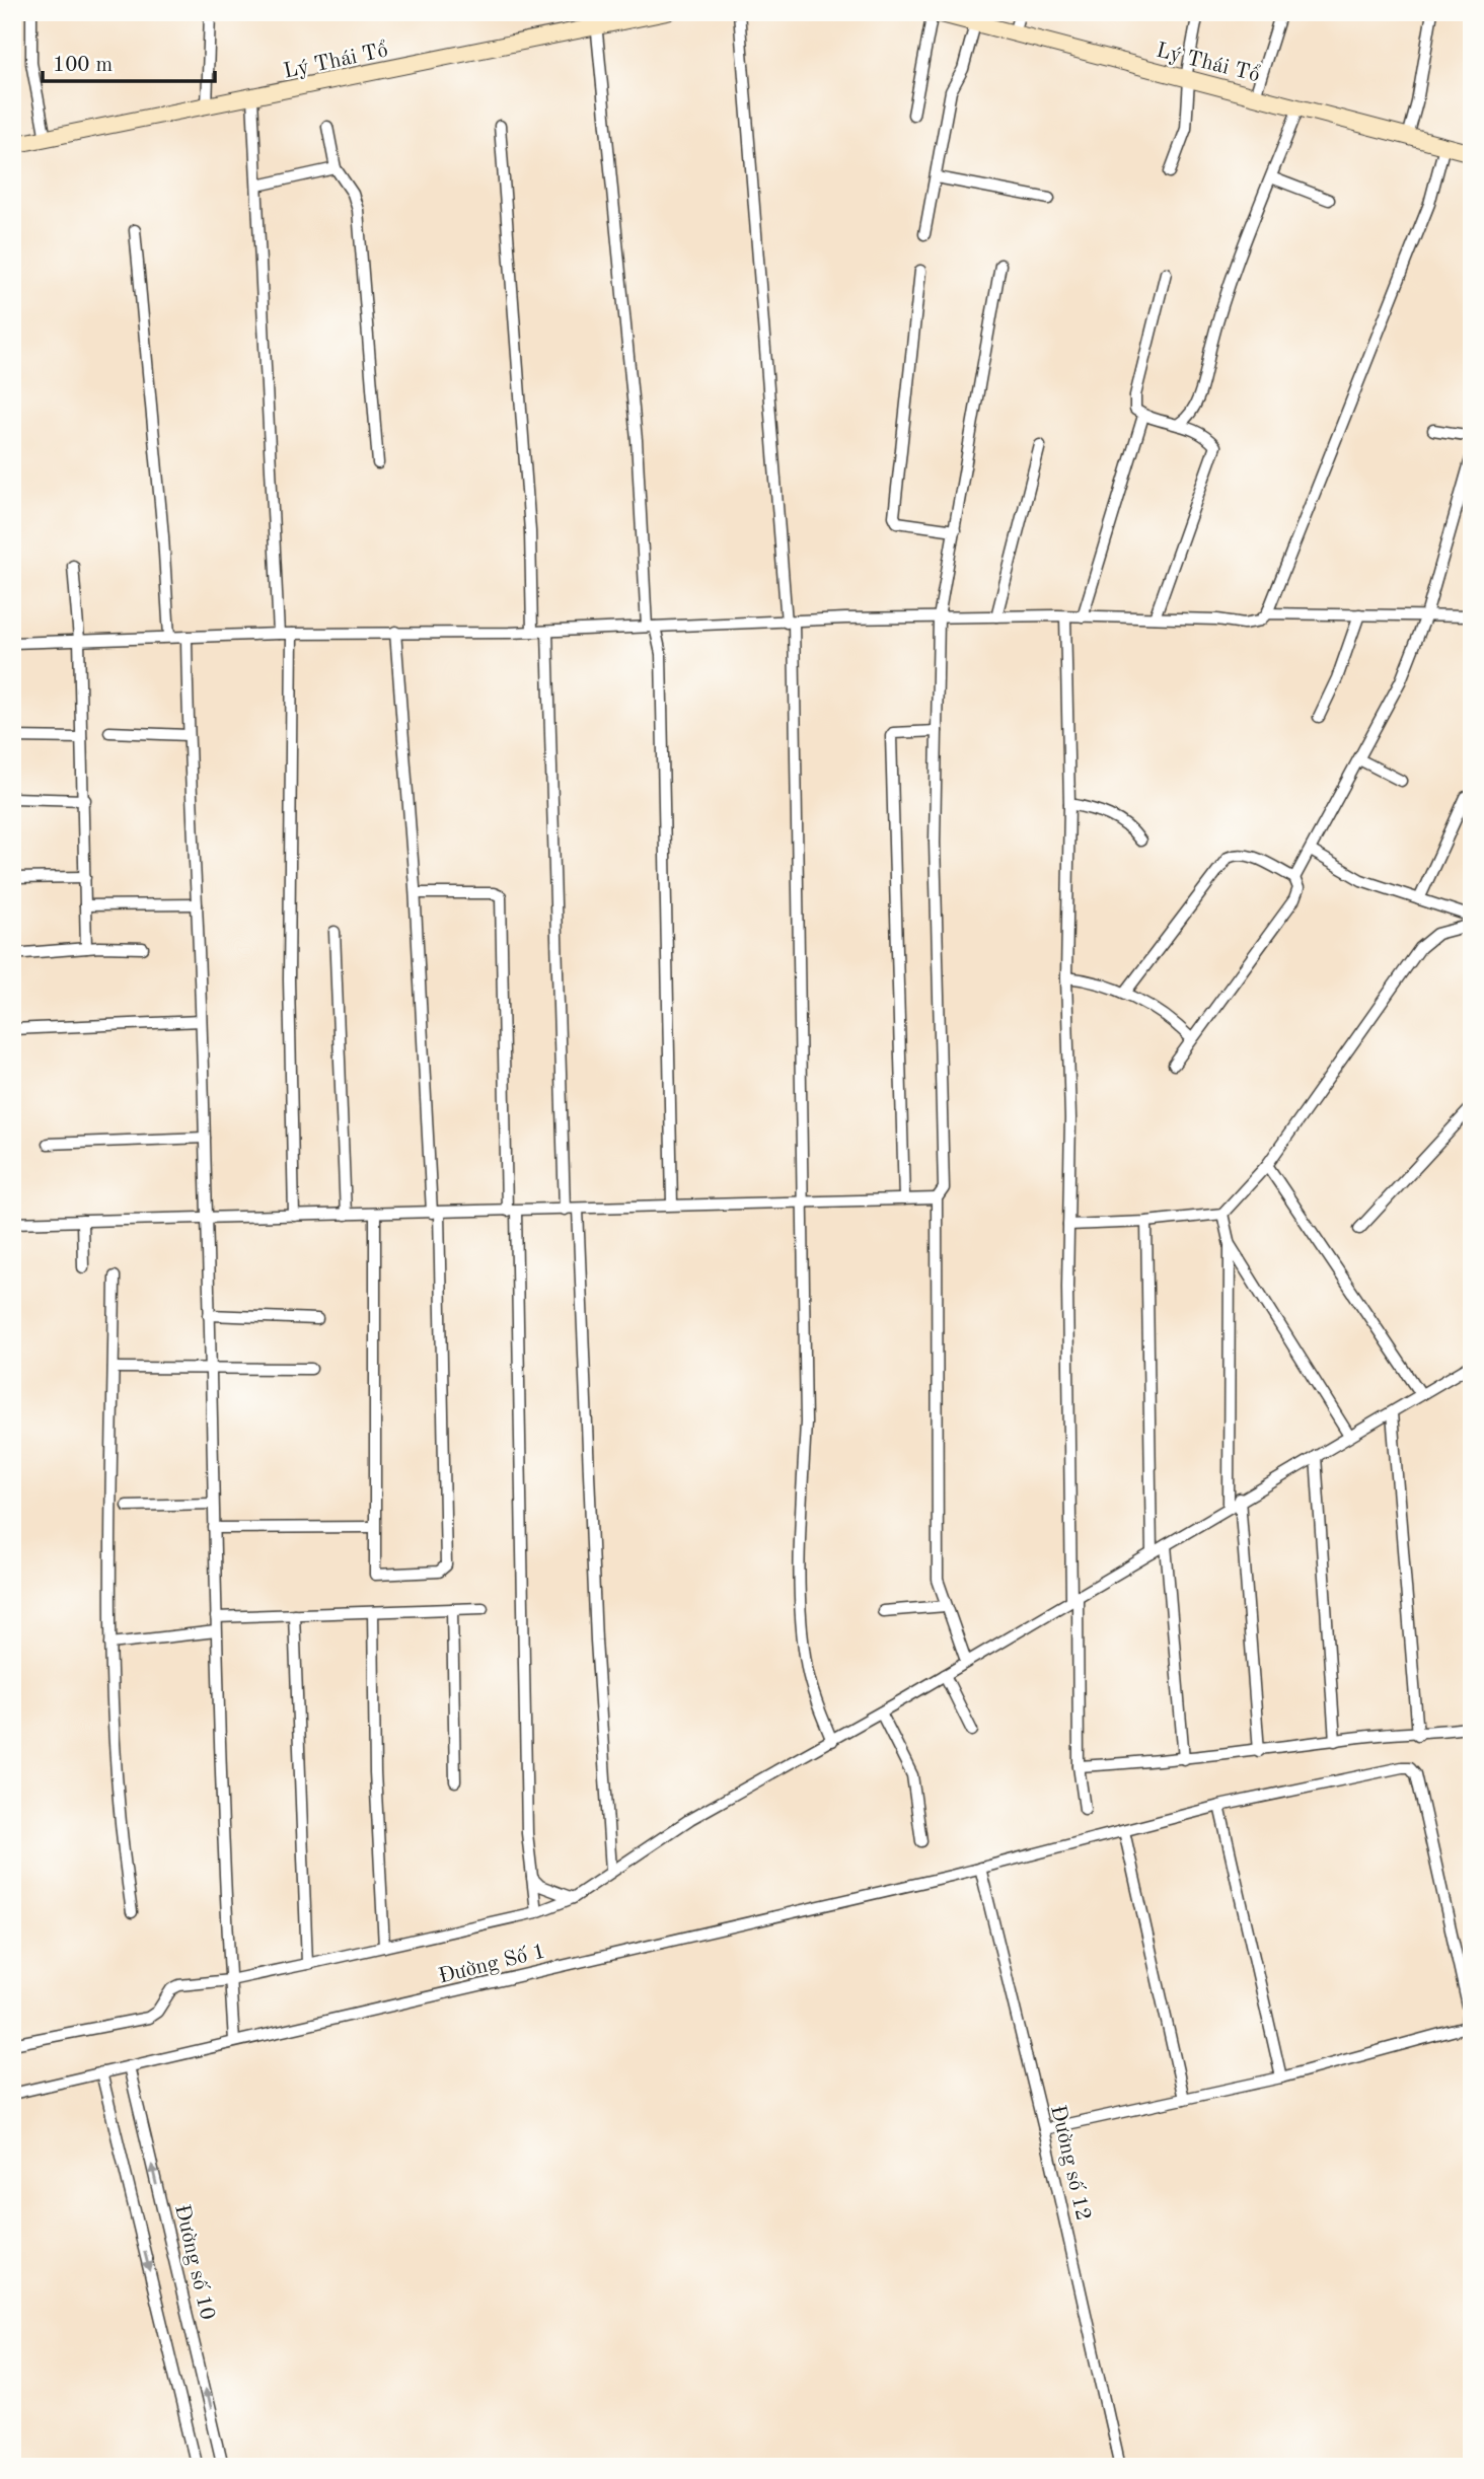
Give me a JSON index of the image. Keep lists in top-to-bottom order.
{
  "streets": {
    "main road": ["Lý Thái Tổ"],
    "street": ["Đường Số 1", "Đường số 12", "Đường số 10"]
  },
  "crossings": [
    ["Đường Số 1", "Đường số 12"],
    ["Đường Số 1", "Đường số 10"]
  ],
  "scale_bar": "100 m"
}
